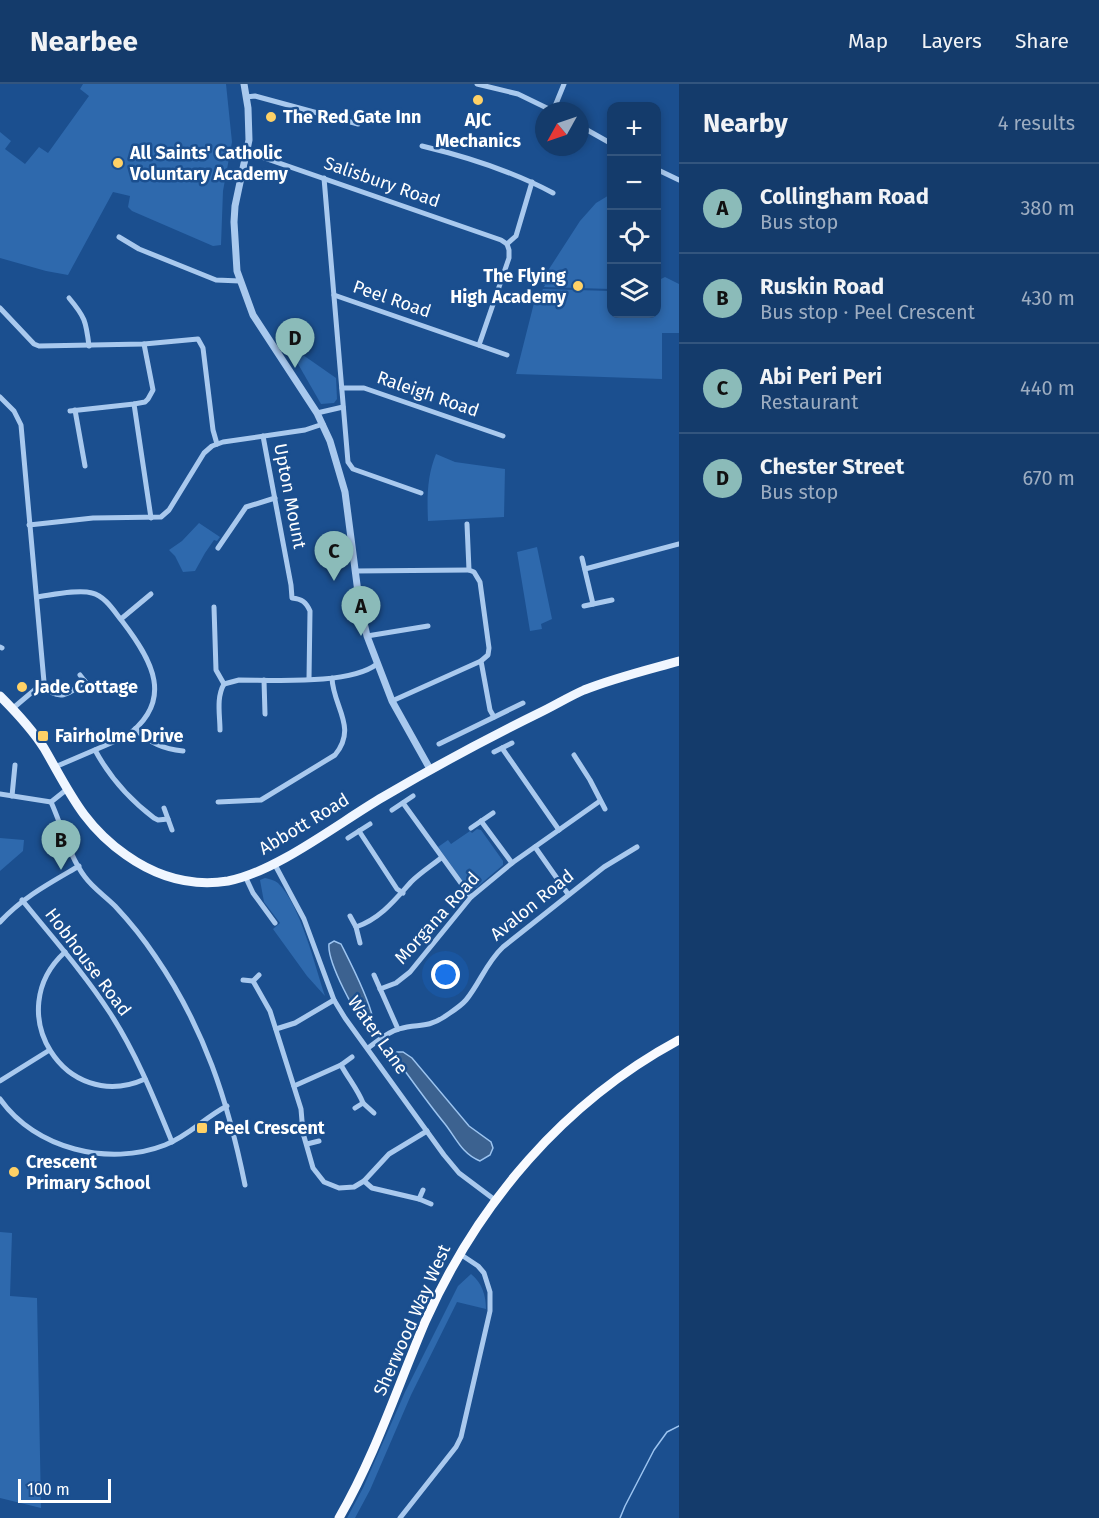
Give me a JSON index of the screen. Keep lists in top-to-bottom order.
{
  "streets": {
    "highway": ["Sherwood Way West"],
    "main road": ["Abbott Road"],
    "street": [
      "Salisbury Road",
      "Peel Road",
      "Raleigh Road",
      "Upton Mount",
      "Avalon Road",
      "Morgana Road",
      "Hobhouse Road",
      "Water Lane"
    ]
  },
  "crossings": [
    ["Abbott Road", "Water Lane"],
    ["Avalon Road", "Water Lane"],
    ["Water Lane", "Sherwood Way West"]
  ],
  "places": {
    "other": [
      "AJC Mechanics",
      "The Red Gate Inn",
      "All Saints' Catholic Voluntary Academy",
      "The Flying High Academy",
      "Jade Cottage",
      "Crescent Primary School"
    ],
    "transit": ["Fairholme Drive", "Peel Crescent"]
  },
  "scale_bar": "100 m",
  "north": "bottom left",
  "page": {
    "header": "Nearbee",
    "nav": ["Map", "Layers", "Share"],
    "heading": ["Nearby", "4 results"],
    "map_buttons": ["+", "−"],
    "list": [
      {
        "mark": "A",
        "name": "Collingham Road",
        "note": "Bus stop",
        "value": "380 m"
      },
      {
        "mark": "B",
        "name": "Ruskin Road",
        "note": "Bus stop · Peel Crescent",
        "value": "430 m"
      },
      {
        "mark": "C",
        "name": "Abi Peri Peri",
        "note": "Restaurant",
        "value": "440 m"
      },
      {
        "mark": "D",
        "name": "Chester Street",
        "note": "Bus stop",
        "value": "670 m"
      }
    ],
    "pins": [
      "D",
      "C",
      "A",
      "B"
    ],
    "scale": "100 m"
  }
}
